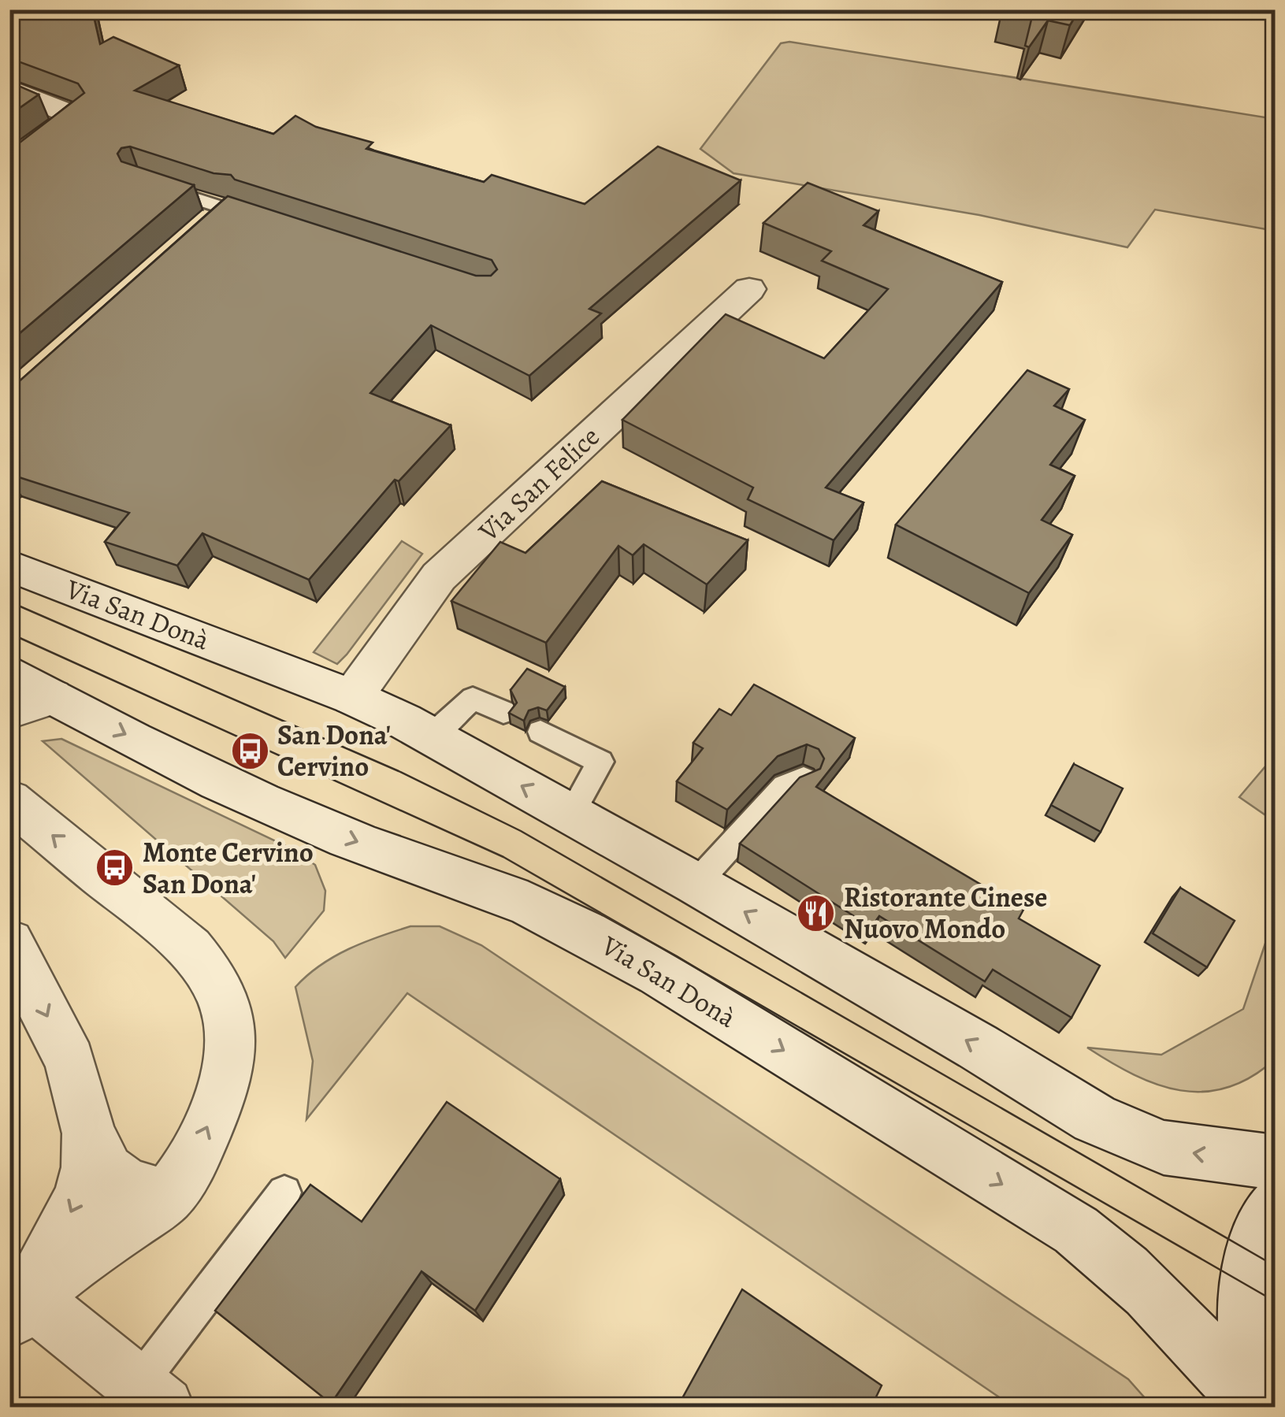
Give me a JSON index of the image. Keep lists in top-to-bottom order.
{
  "streets": {
    "main road": ["Via San Felice", "Via San Donà"]
  },
  "crossings": [
    ["Via San Felice", "Via San Donà"]
  ],
  "places": {
    "bus stop": ["San Dona' Cervino", "Monte Cervino San Dona'"],
    "restaurant": ["Ristorante Cinese Nuovo Mondo"]
  }
}
